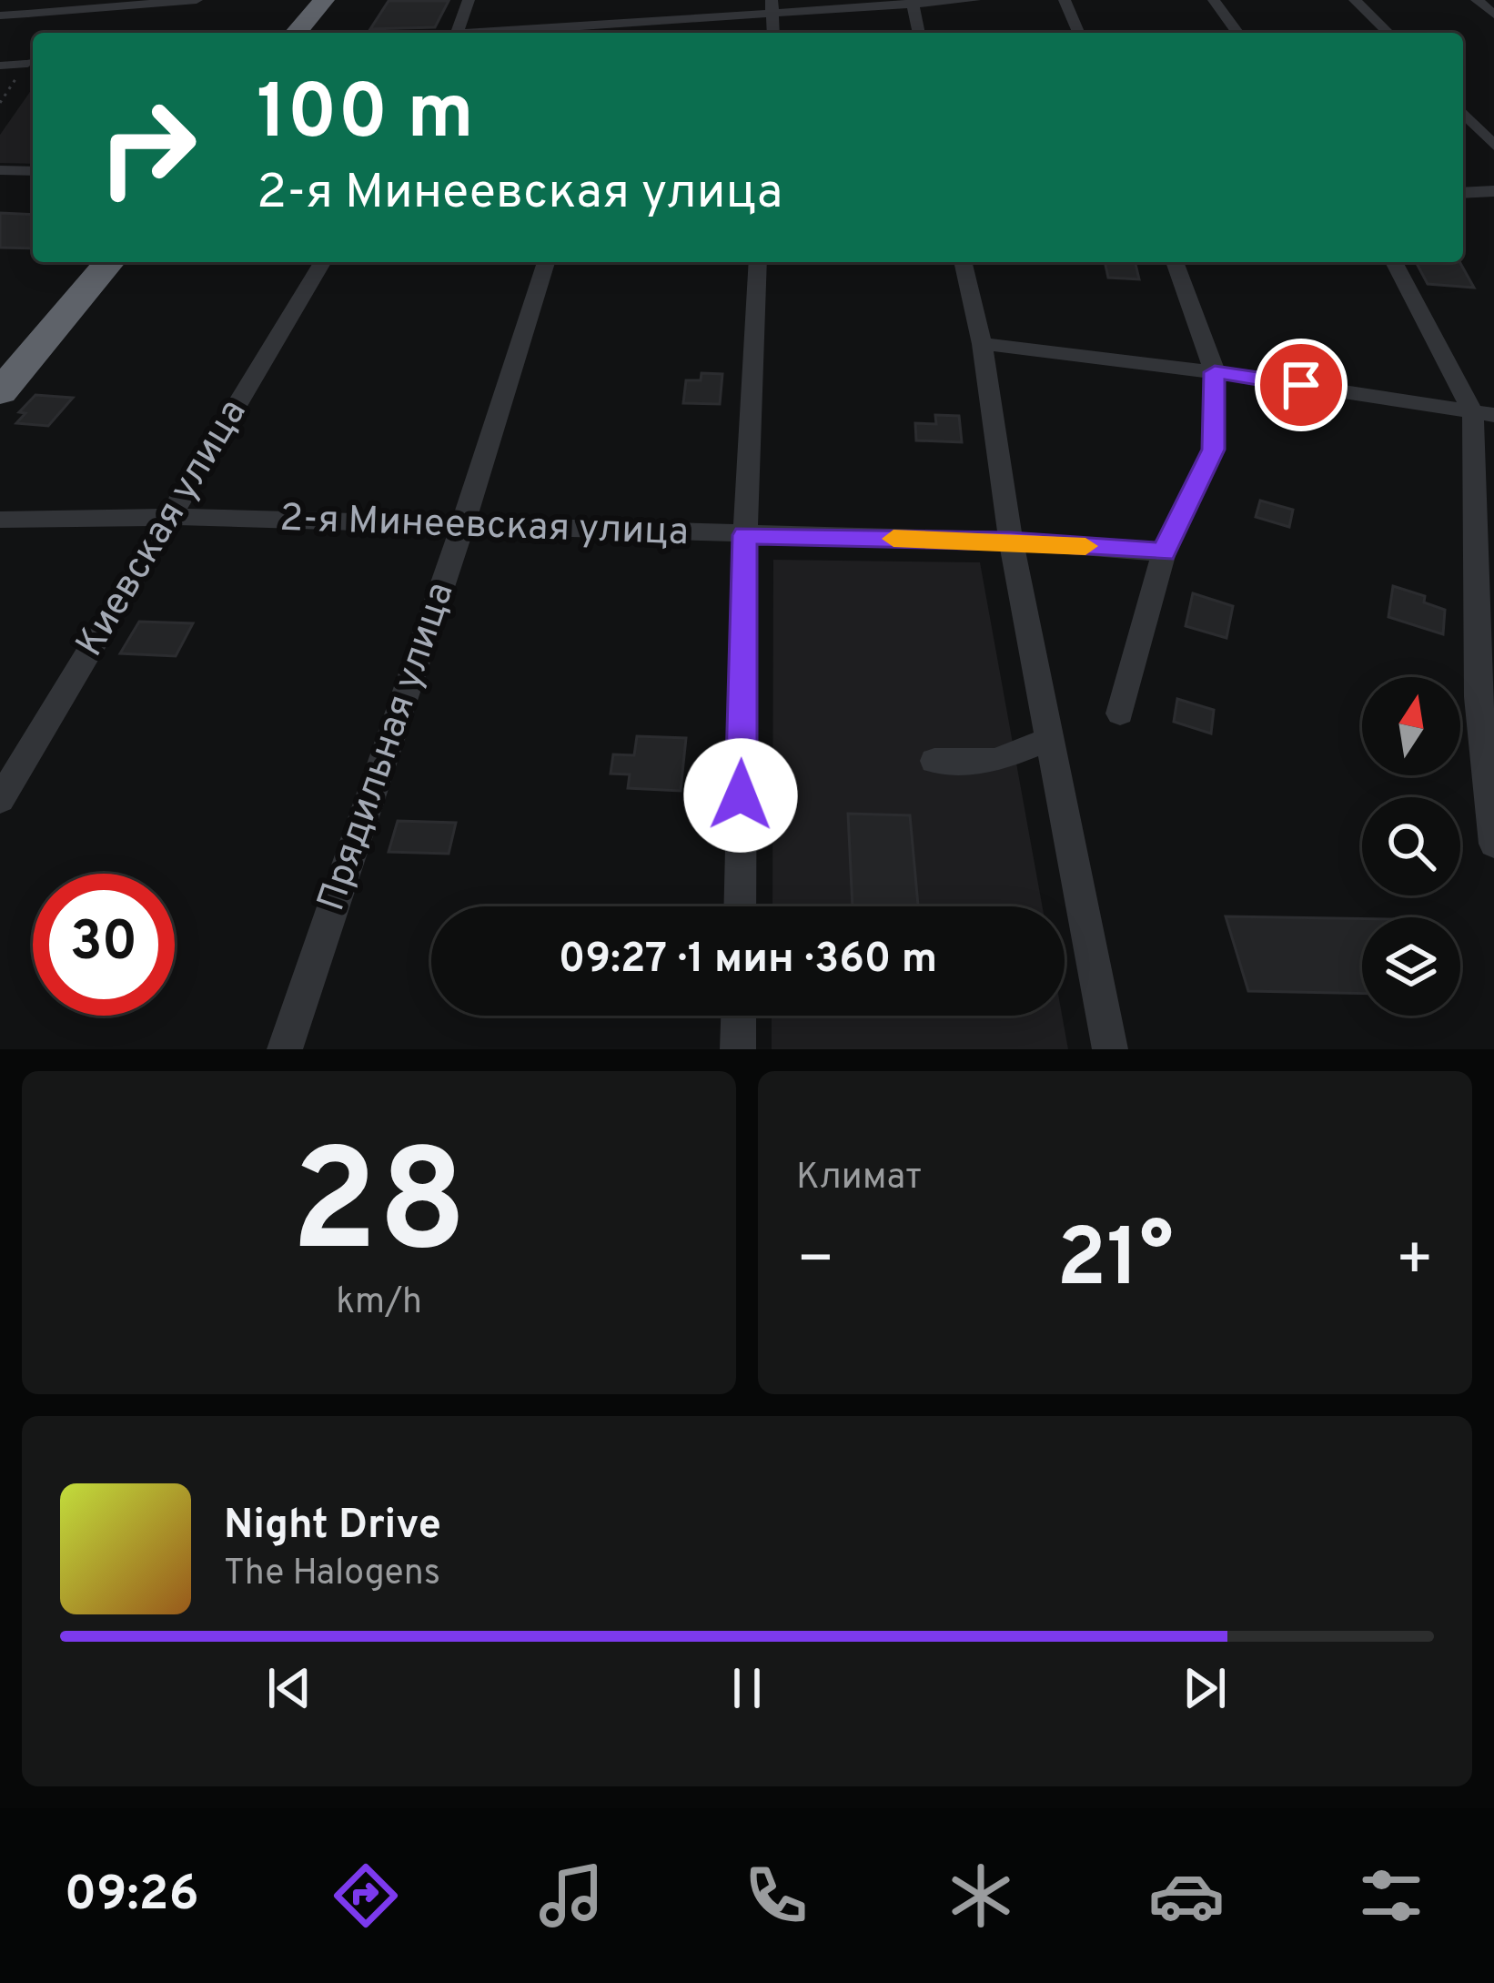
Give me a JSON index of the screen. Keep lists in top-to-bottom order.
{
  "streets": {
    "street": ["2-я Минеевская улица", "Киевская улица", "Прядильная улица"]
  },
  "crossings": [
    ["2-я Минеевская улица", "Киевская улица"],
    ["2-я Минеевская улица", "Прядильная улица"]
  ],
  "north": "top",
  "page": {
    "turn": ["100 m", "2-я Минеевская улица"],
    "limit": "30",
    "trip": "09:27 · 1 мин · 360 m",
    "tile": [
      ["28", "km/h"],
      "Климат"
    ],
    "heat": ["−", "21°", "+"],
    "song": ["Night Drive", "The Halogens"],
    "tabs": "09:26"
  }
}
